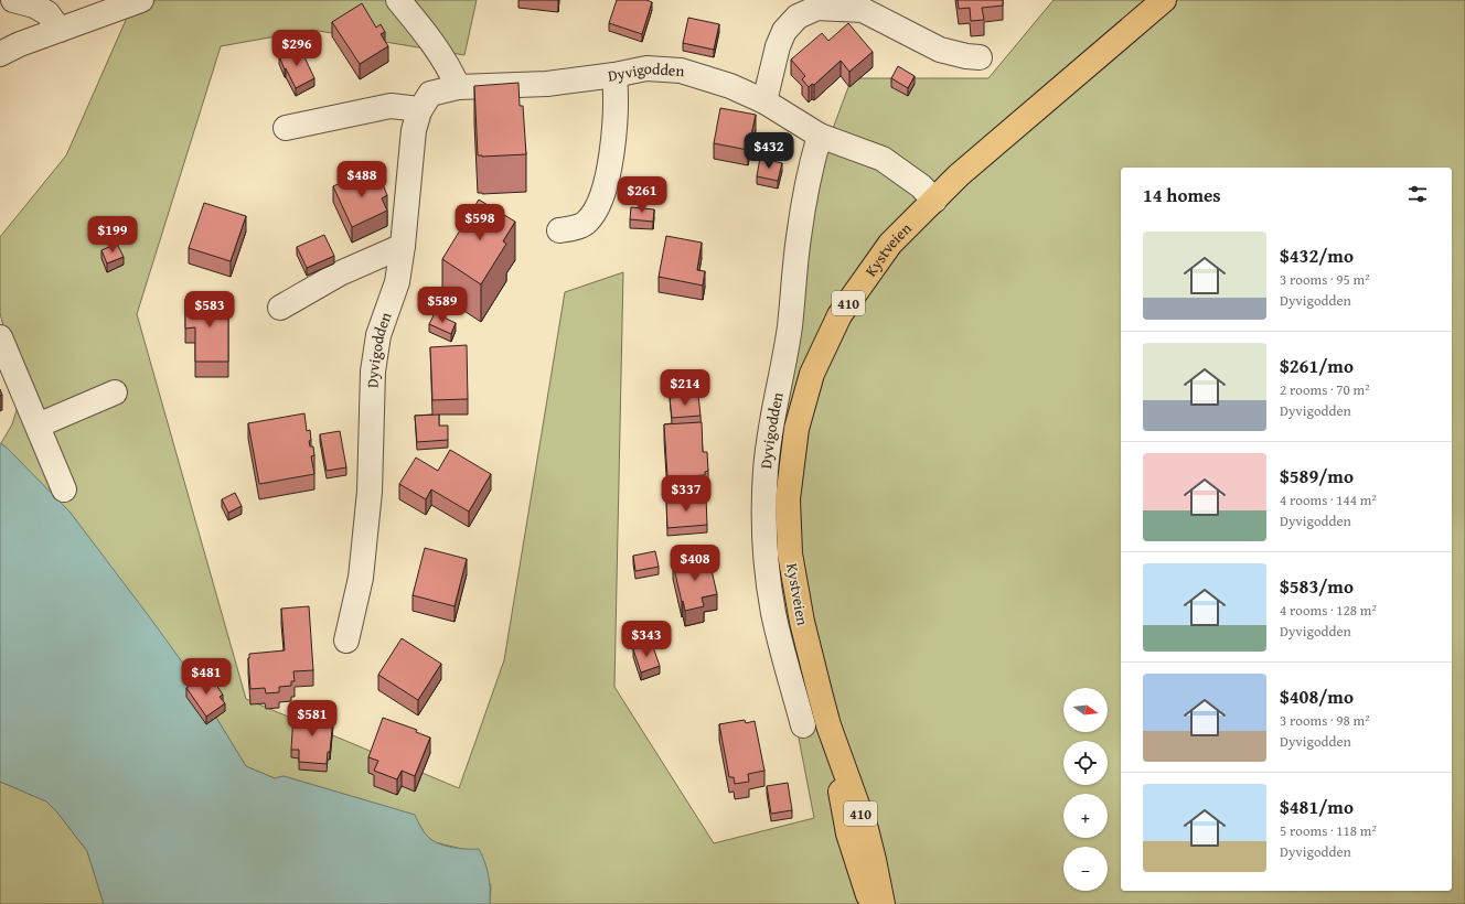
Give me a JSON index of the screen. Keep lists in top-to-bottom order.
{
  "streets": {
    "main road": ["Kystveien", "410"],
    "street": ["Dyvigodden"]
  },
  "crossings": [
    ["Dyvigodden", "Kystveien"]
  ],
  "north": "right",
  "page": {
    "price": [
      "$296",
      "$432",
      "$488",
      "$261",
      "$598",
      "$199",
      "$589",
      "$583",
      "$214",
      "$337",
      "$408",
      "$343",
      "$481",
      "$581"
    ],
    "heading": "14 homes",
    "list": [
      {
        "name": "$432/mo",
        "note": "3 rooms · 95 m² · Dyvigodden"
      },
      {
        "name": "$261/mo",
        "note": "2 rooms · 70 m² · Dyvigodden"
      },
      {
        "name": "$589/mo",
        "note": "4 rooms · 144 m² · Dyvigodden"
      },
      {
        "name": "$583/mo",
        "note": "4 rooms · 128 m² · Dyvigodden"
      },
      {
        "name": "$408/mo",
        "note": "3 rooms · 98 m² · Dyvigodden"
      },
      {
        "name": "$481/mo",
        "note": "5 rooms · 118 m² · Dyvigodden"
      }
    ],
    "map_buttons": ["+", "−"]
  }
}
